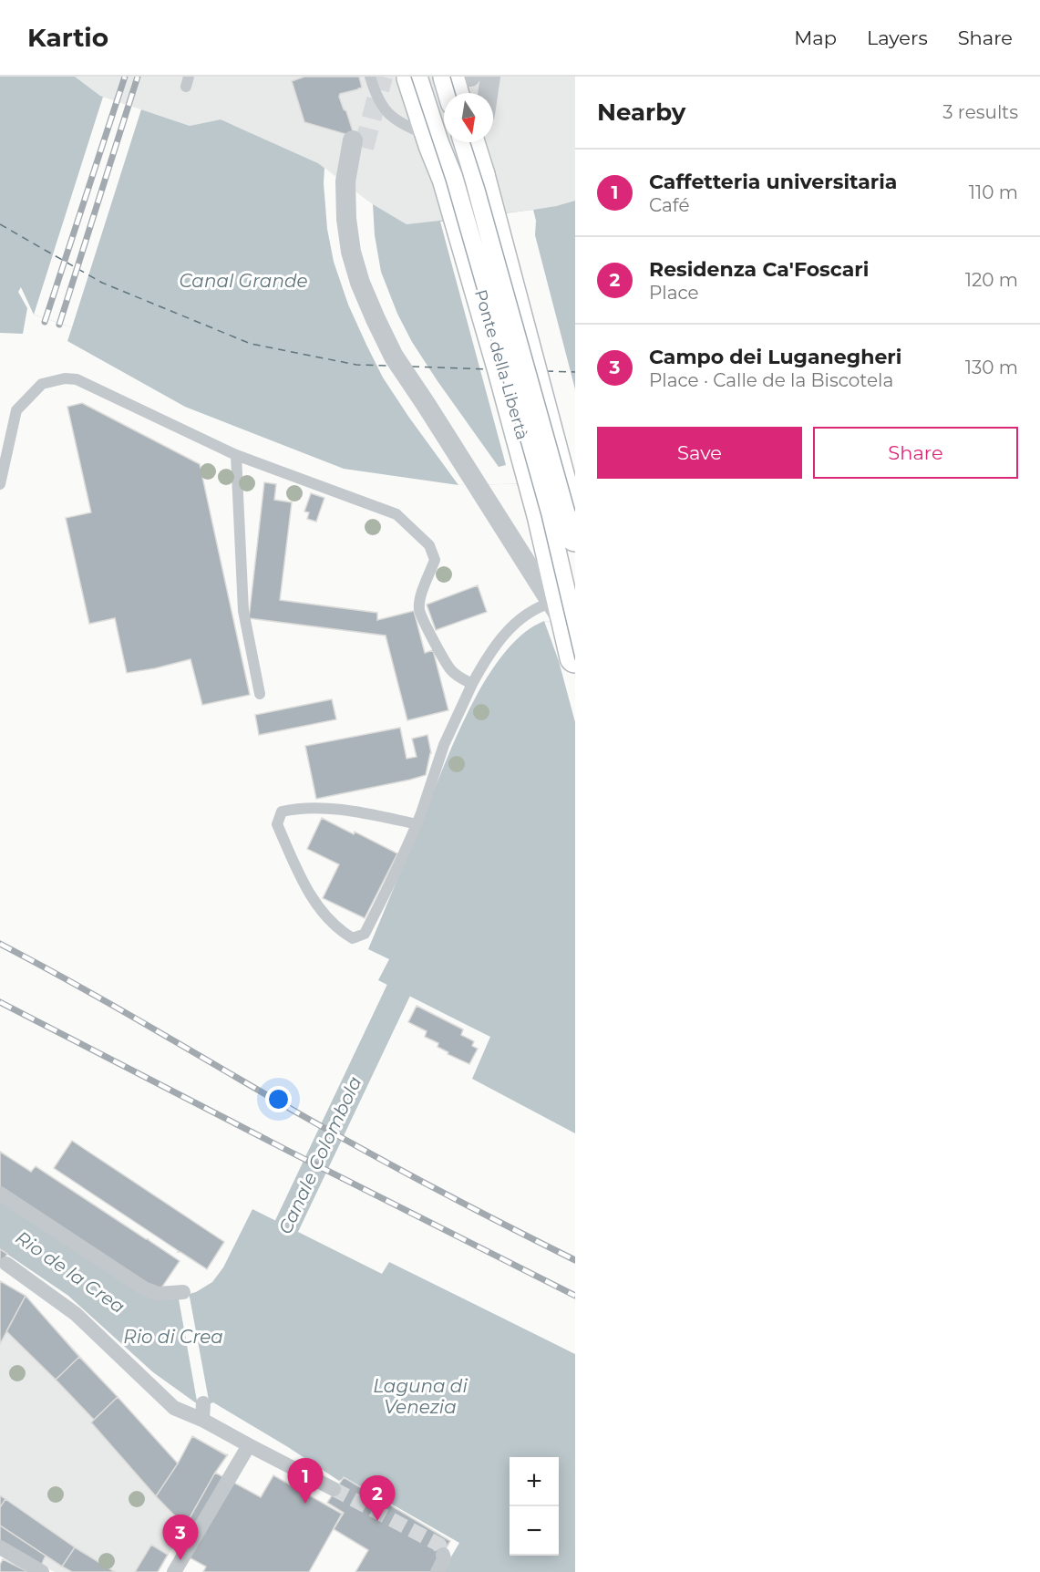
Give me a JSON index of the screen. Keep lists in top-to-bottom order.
{
  "streets": {
    "main road": ["Ponte della Libertà"]
  },
  "water": [
    "Canal Grande",
    "Canale Colombola",
    "Rio de la Crea",
    "Rio di Crea",
    "Laguna di Venezia"
  ],
  "north": "bottom",
  "page": {
    "header": "Kartio",
    "nav": ["Map", "Layers", "Share"],
    "heading": ["Nearby", "3 results"],
    "list": [
      {
        "mark": "1",
        "name": "Caffetteria universitaria",
        "note": "Café",
        "value": "110 m"
      },
      {
        "mark": "2",
        "name": "Residenza Ca'Foscari",
        "note": "Place",
        "value": "120 m"
      },
      {
        "mark": "3",
        "name": "Campo dei Luganegheri",
        "note": "Place · Calle de la Biscotela",
        "value": "130 m"
      }
    ],
    "buttons": ["Save", "Share"],
    "map_buttons": ["+", "−"],
    "pins": ["1", "2", "3"]
  }
}
